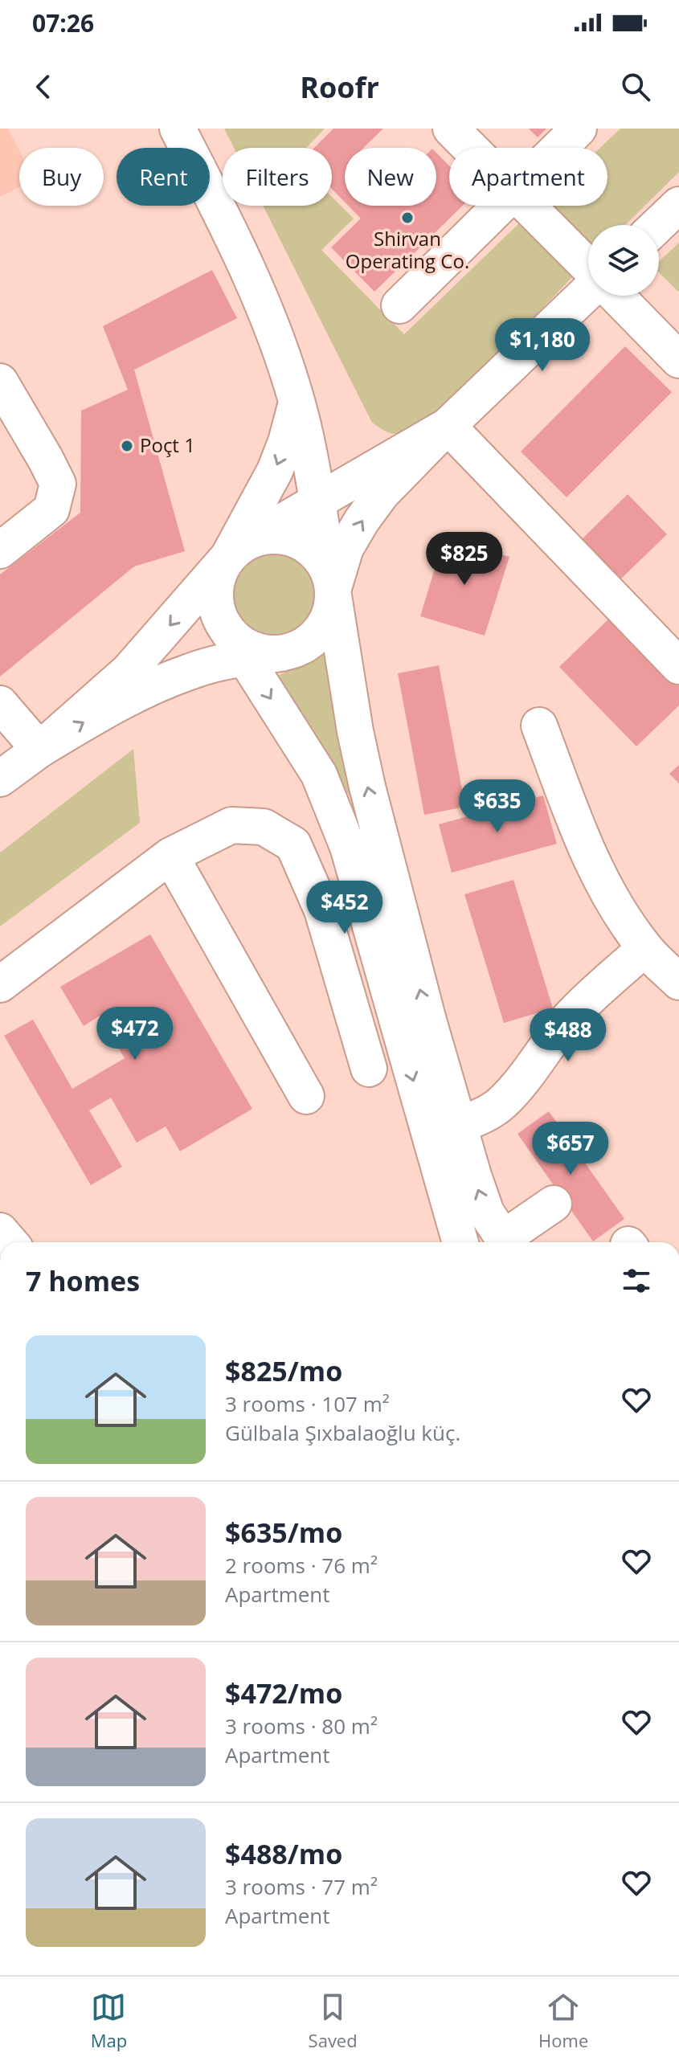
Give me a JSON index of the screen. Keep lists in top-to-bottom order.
{
  "places": ["Shirvan Operating Co.", "Poçt 1"],
  "page": {
    "status": "07:26",
    "header": "Roofr",
    "chip": [
      "Buy",
      "Rent",
      "Filters",
      "New",
      "Apartment"
    ],
    "price": [
      "$1,180",
      "$825",
      "$635",
      "$452",
      "$472",
      "$488",
      "$657"
    ],
    "heading": "7 homes",
    "list": [
      {
        "name": "$825/mo",
        "note": "3 rooms · 107 m² · Gülbala Şıxbalaoğlu küç."
      },
      {
        "name": "$635/mo",
        "note": "2 rooms · 76 m² · Apartment"
      },
      {
        "name": "$472/mo",
        "note": "3 rooms · 80 m² · Apartment"
      },
      {
        "name": "$488/mo",
        "note": "3 rooms · 77 m² · Apartment"
      }
    ],
    "tabs": ["Map", "Saved", "Home"]
  }
}
